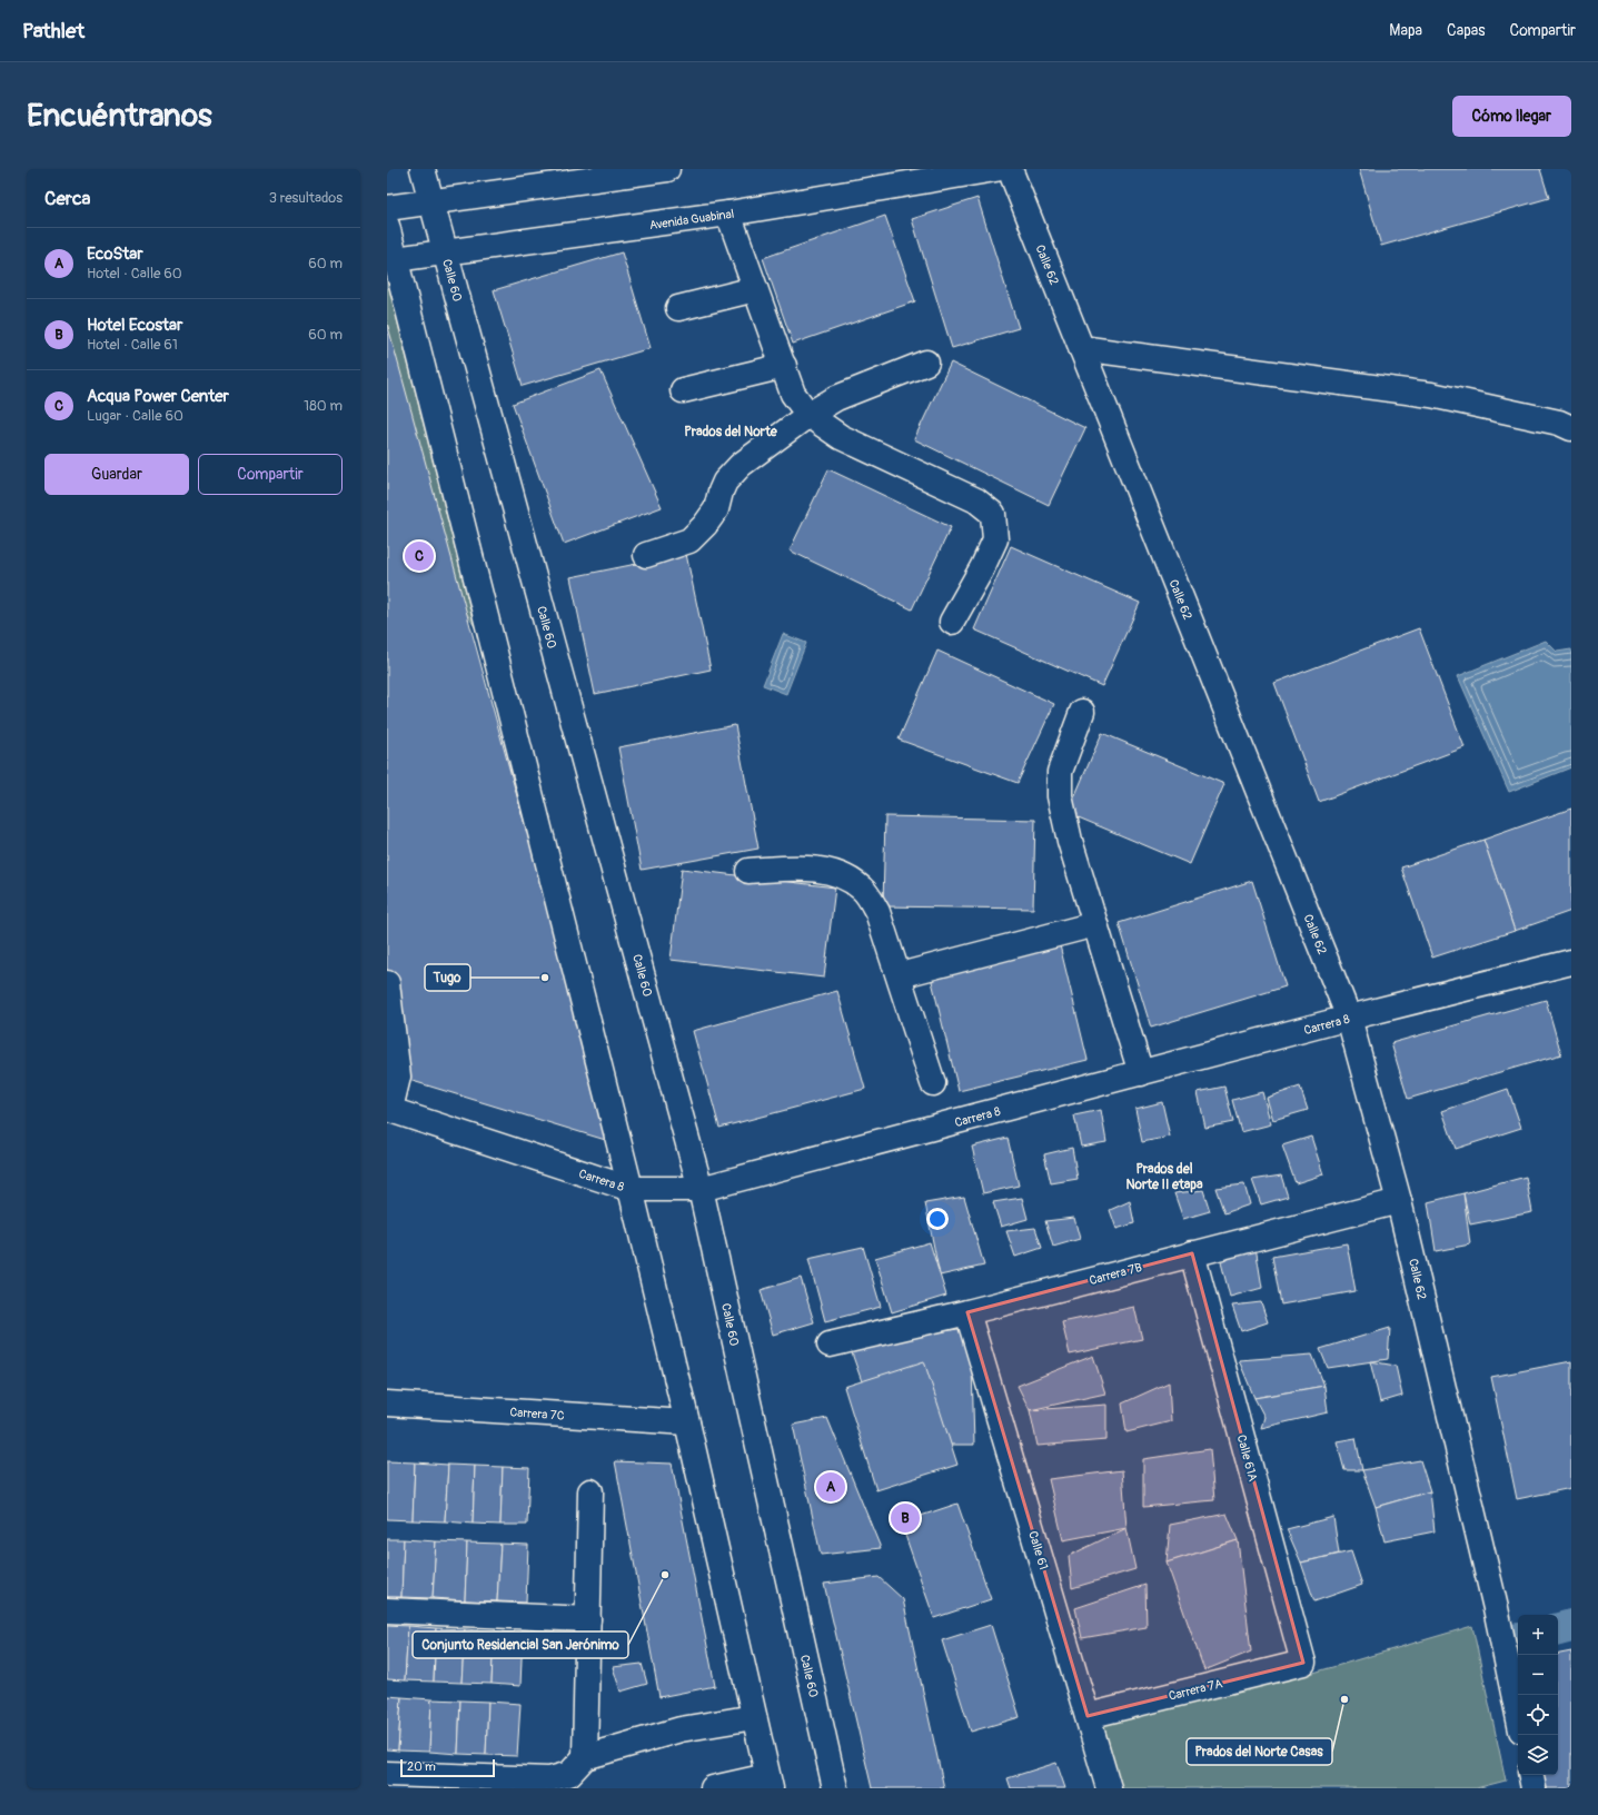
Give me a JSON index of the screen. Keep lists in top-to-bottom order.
{
  "streets": {
    "street": [
      "Avenida Guabinal",
      "Calle 62",
      "Calle 60",
      "Carrera 8",
      "Carrera 7B",
      "Carrera 7C",
      "Calle 61A",
      "Calle 61",
      "Carrera 7A"
    ]
  },
  "crossings": [
    ["Avenida Guabinal", "Calle 60"],
    ["Calle 62", "Carrera 8"],
    ["Calle 62", "Carrera 7B"],
    ["Calle 60", "Carrera 8"],
    ["Carrera 7B", "Calle 61A"],
    ["Carrera 7B", "Calle 61"],
    ["Calle 61A", "Carrera 7A"],
    ["Calle 61", "Carrera 7A"]
  ],
  "districts": ["Prados del Norte", "Prados del Norte II etapa"],
  "places": ["Tugo", "Conjunto Residencial San Jerónimo", "Prados del Norte Casas"],
  "scale_bar": "20 m",
  "page": {
    "header": "Pathlet",
    "nav": ["Mapa", "Capas", "Compartir"],
    "buttons": [
      "Cómo llegar",
      ["Guardar", "Compartir"]
    ],
    "title": "Encuéntranos",
    "heading": ["Cerca", "3 resultados"],
    "list": [
      {
        "mark": "A",
        "name": "EcoStar",
        "note": "Hotel · Calle 60",
        "value": "60 m"
      },
      {
        "mark": "B",
        "name": "Hotel Ecostar",
        "note": "Hotel · Calle 61",
        "value": "60 m"
      },
      {
        "mark": "C",
        "name": "Acqua Power Center",
        "note": "Lugar · Calle 60",
        "value": "180 m"
      }
    ],
    "pins": ["C", "A", "B"],
    "map_buttons": ["+", "−"],
    "scale": "20 m"
  }
}
